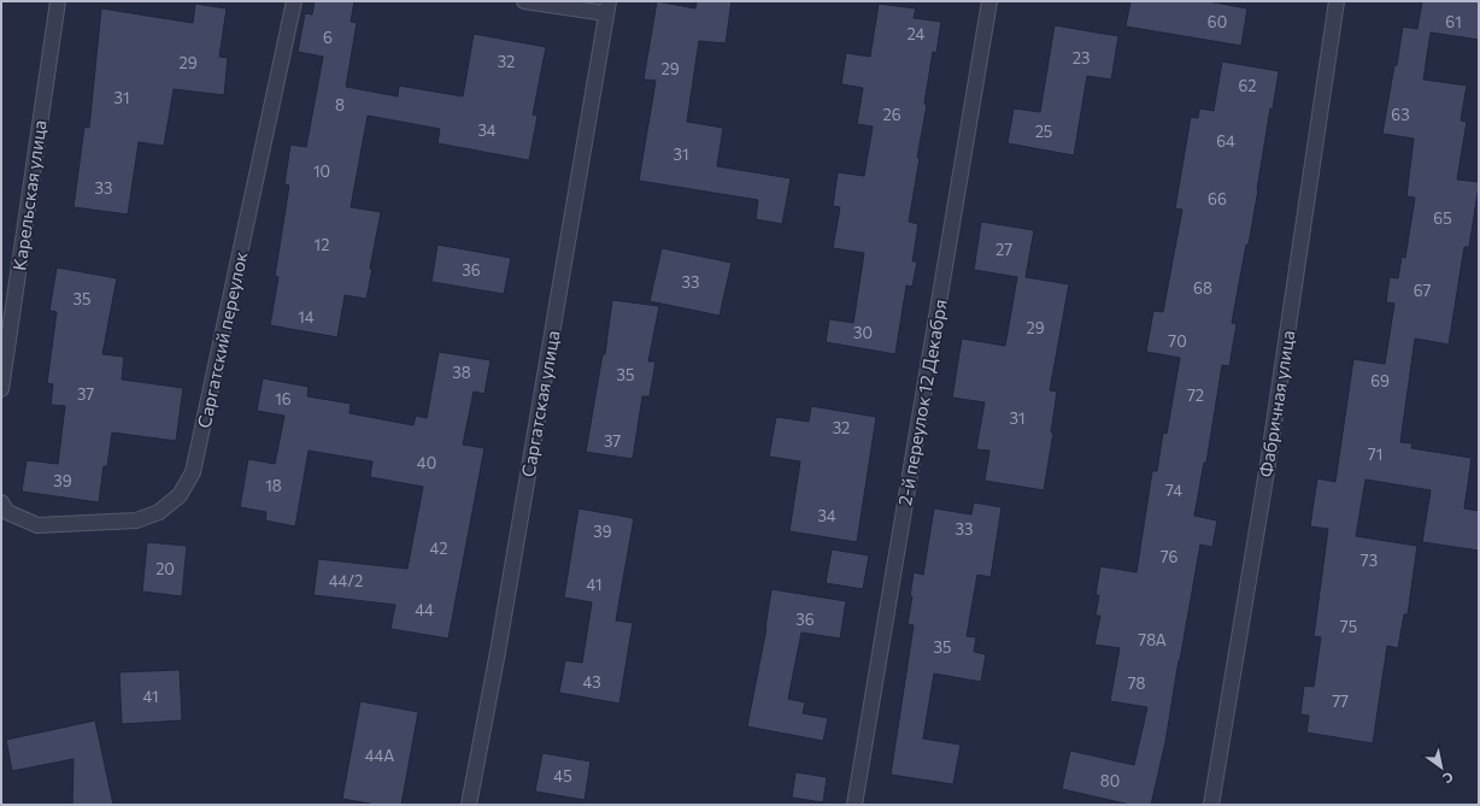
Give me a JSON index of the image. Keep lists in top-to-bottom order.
{
  "streets": {
    "street": [
      "Карельская улица",
      "Саргатский переулок",
      "2-й переулок 12 Декабря",
      "Саргатская улица",
      "Фабричная улица"
    ]
  },
  "house_numbers": [
    "60",
    "61",
    "24",
    "6",
    "23",
    "32",
    "29",
    "29",
    "62",
    "31",
    "8",
    "26",
    "63",
    "34",
    "25",
    "64",
    "31",
    "10",
    "33",
    "66",
    "65",
    "12",
    "27",
    "36",
    "33",
    "68",
    "67",
    "35",
    "14",
    "29",
    "30",
    "70",
    "38",
    "35",
    "69",
    "37",
    "72",
    "16",
    "31",
    "32",
    "37",
    "71",
    "40",
    "39",
    "18",
    "74",
    "34",
    "33",
    "39",
    "42",
    "76",
    "73",
    "20",
    "44/2",
    "41",
    "44",
    "36",
    "75",
    "78А",
    "35",
    "43",
    "78",
    "41",
    "77",
    "44А",
    "45",
    "80"
  ],
  "north": "bottom right"
}
